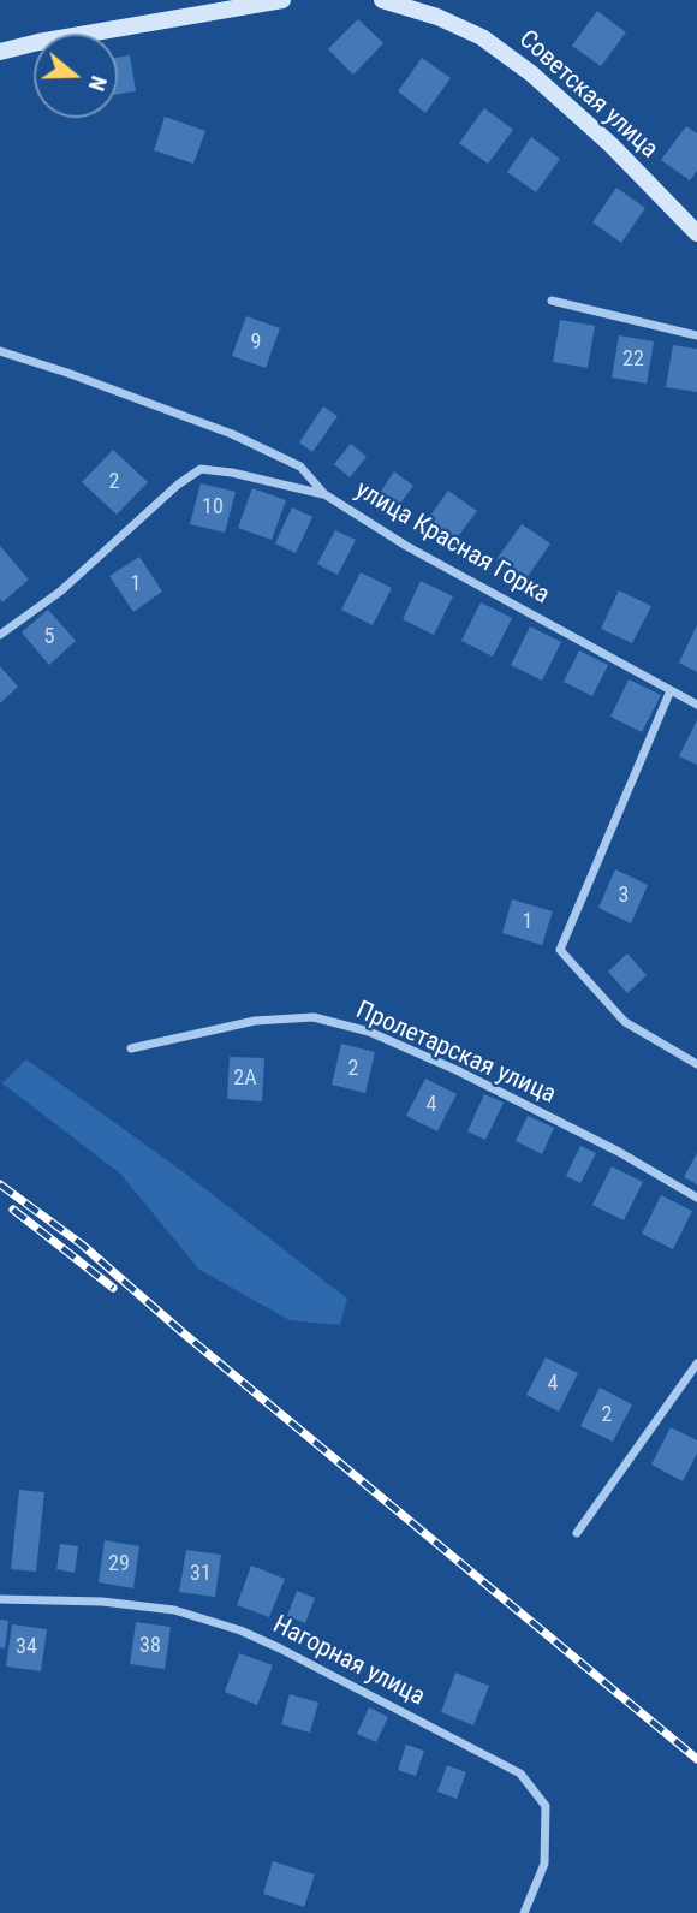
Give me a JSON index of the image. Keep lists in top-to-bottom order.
{
  "streets": {
    "main road": ["Советская улица"],
    "street": ["улица Красная Горка", "Пролетарская улица", "Нагорная улица"]
  },
  "house_numbers": [
    "9",
    "22",
    "2",
    "10",
    "1",
    "5",
    "3",
    "1",
    "2",
    "2А",
    "4",
    "4",
    "2",
    "29",
    "31",
    "38",
    "34"
  ],
  "north": "right"
}
